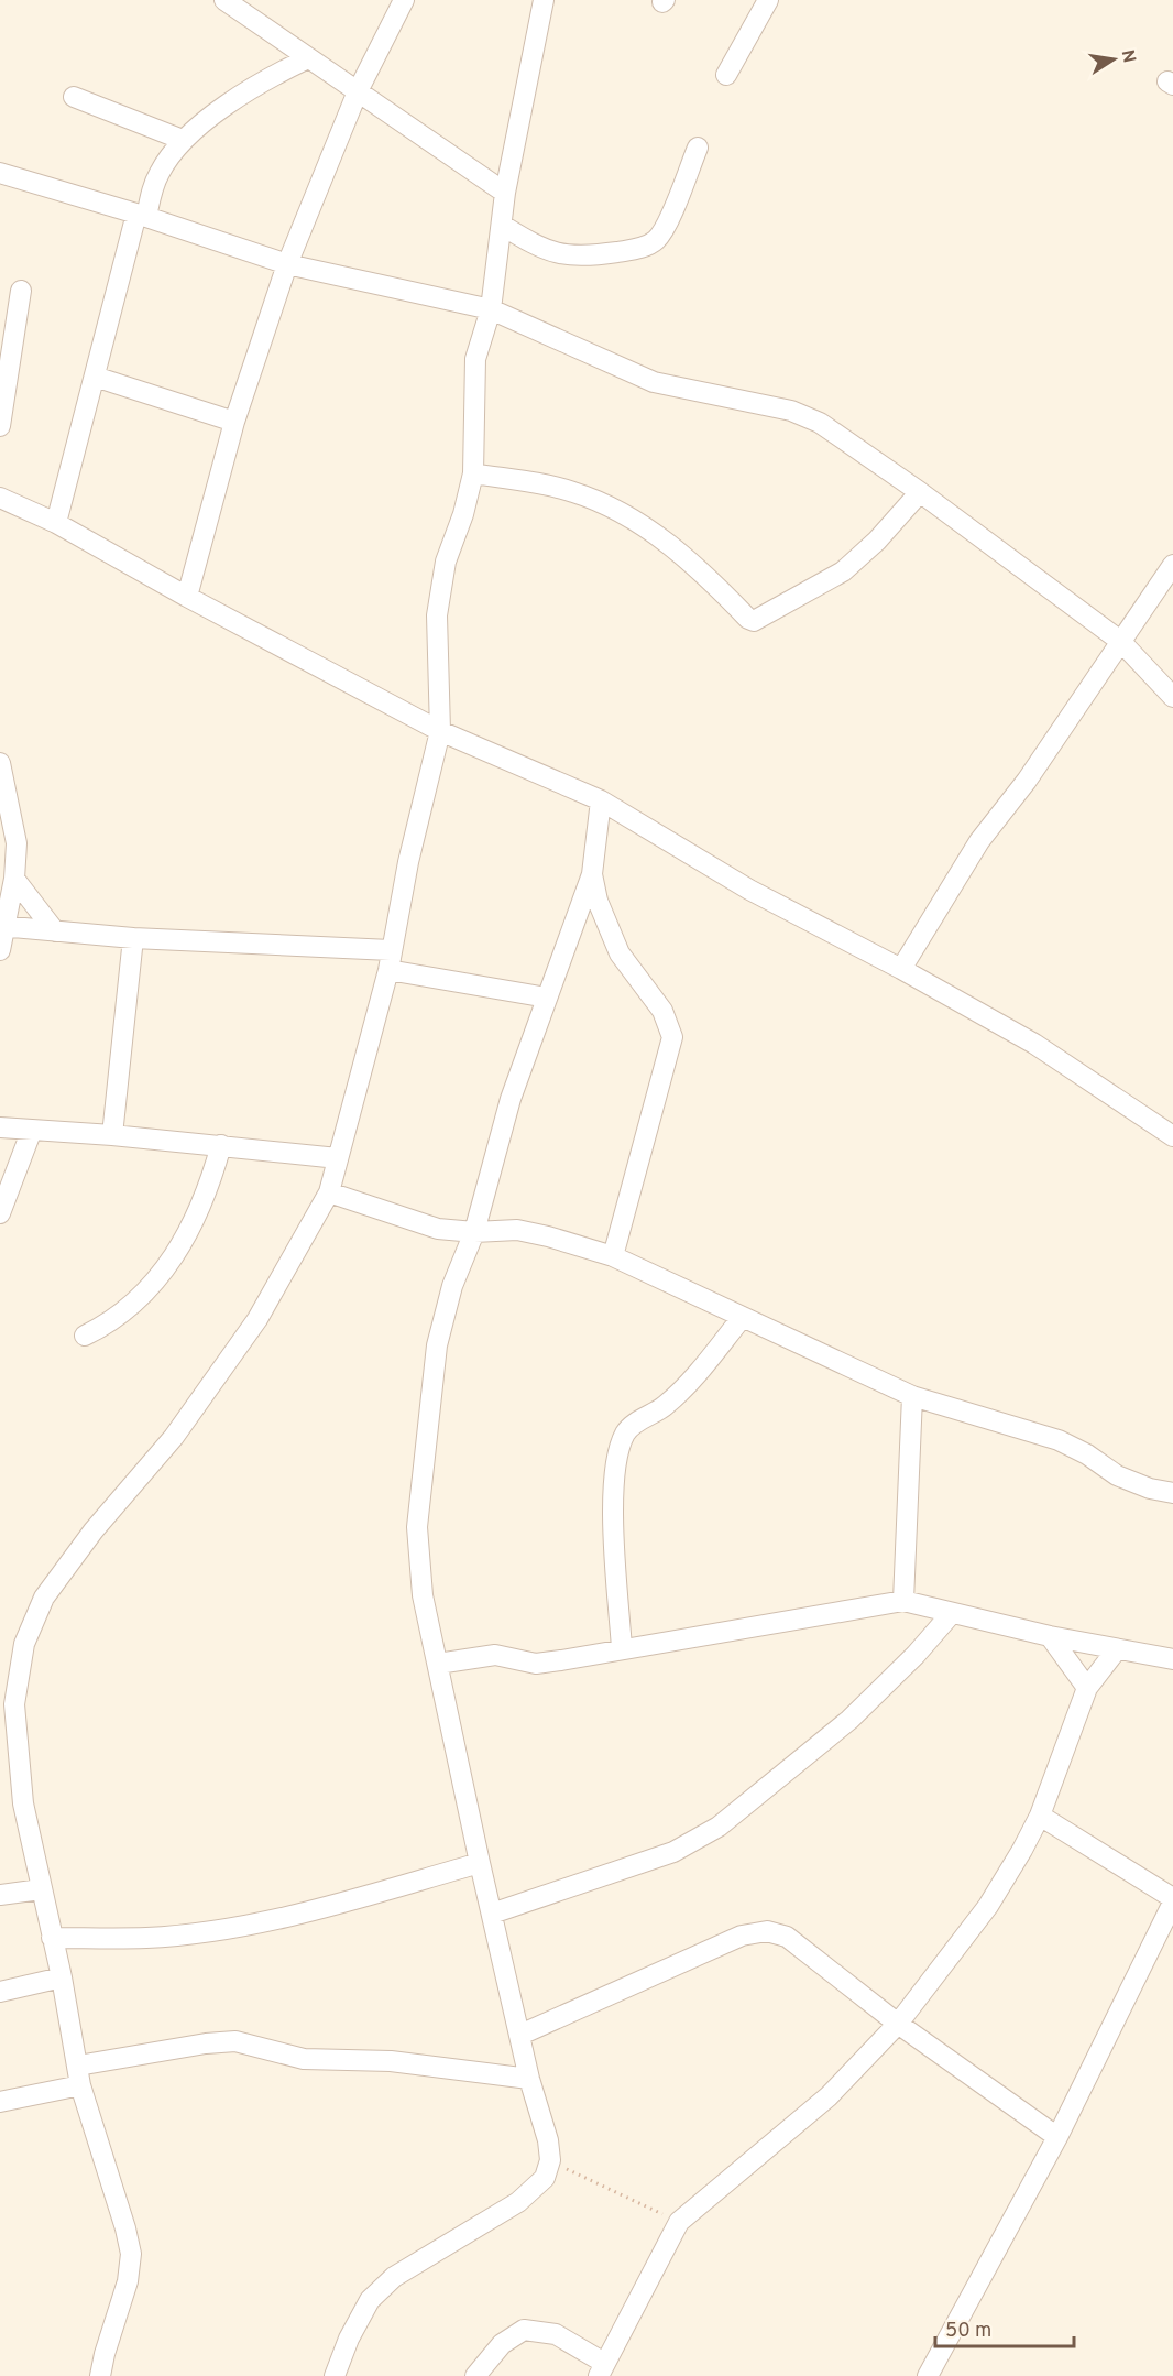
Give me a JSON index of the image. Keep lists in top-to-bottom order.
{
  "scale_bar": "50 m",
  "north": "right"
}
